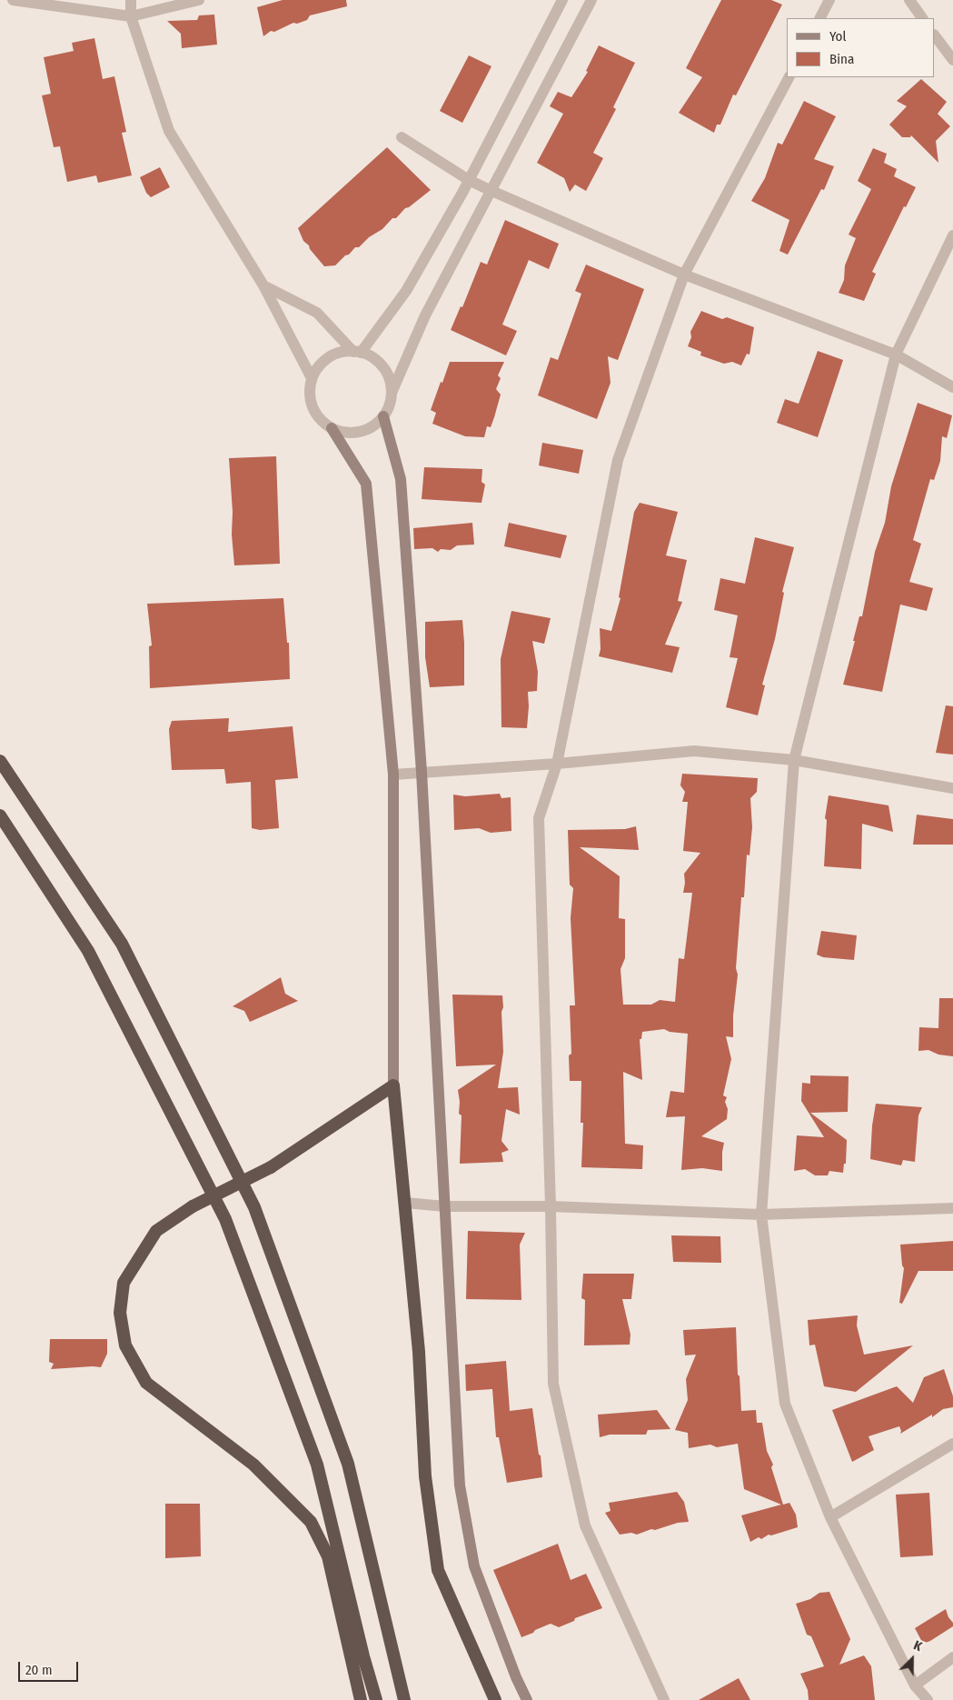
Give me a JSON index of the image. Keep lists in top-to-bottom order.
{
  "legend": ["Yol", "Bina"],
  "scale_bar": "20 m",
  "north": "top right"
}
